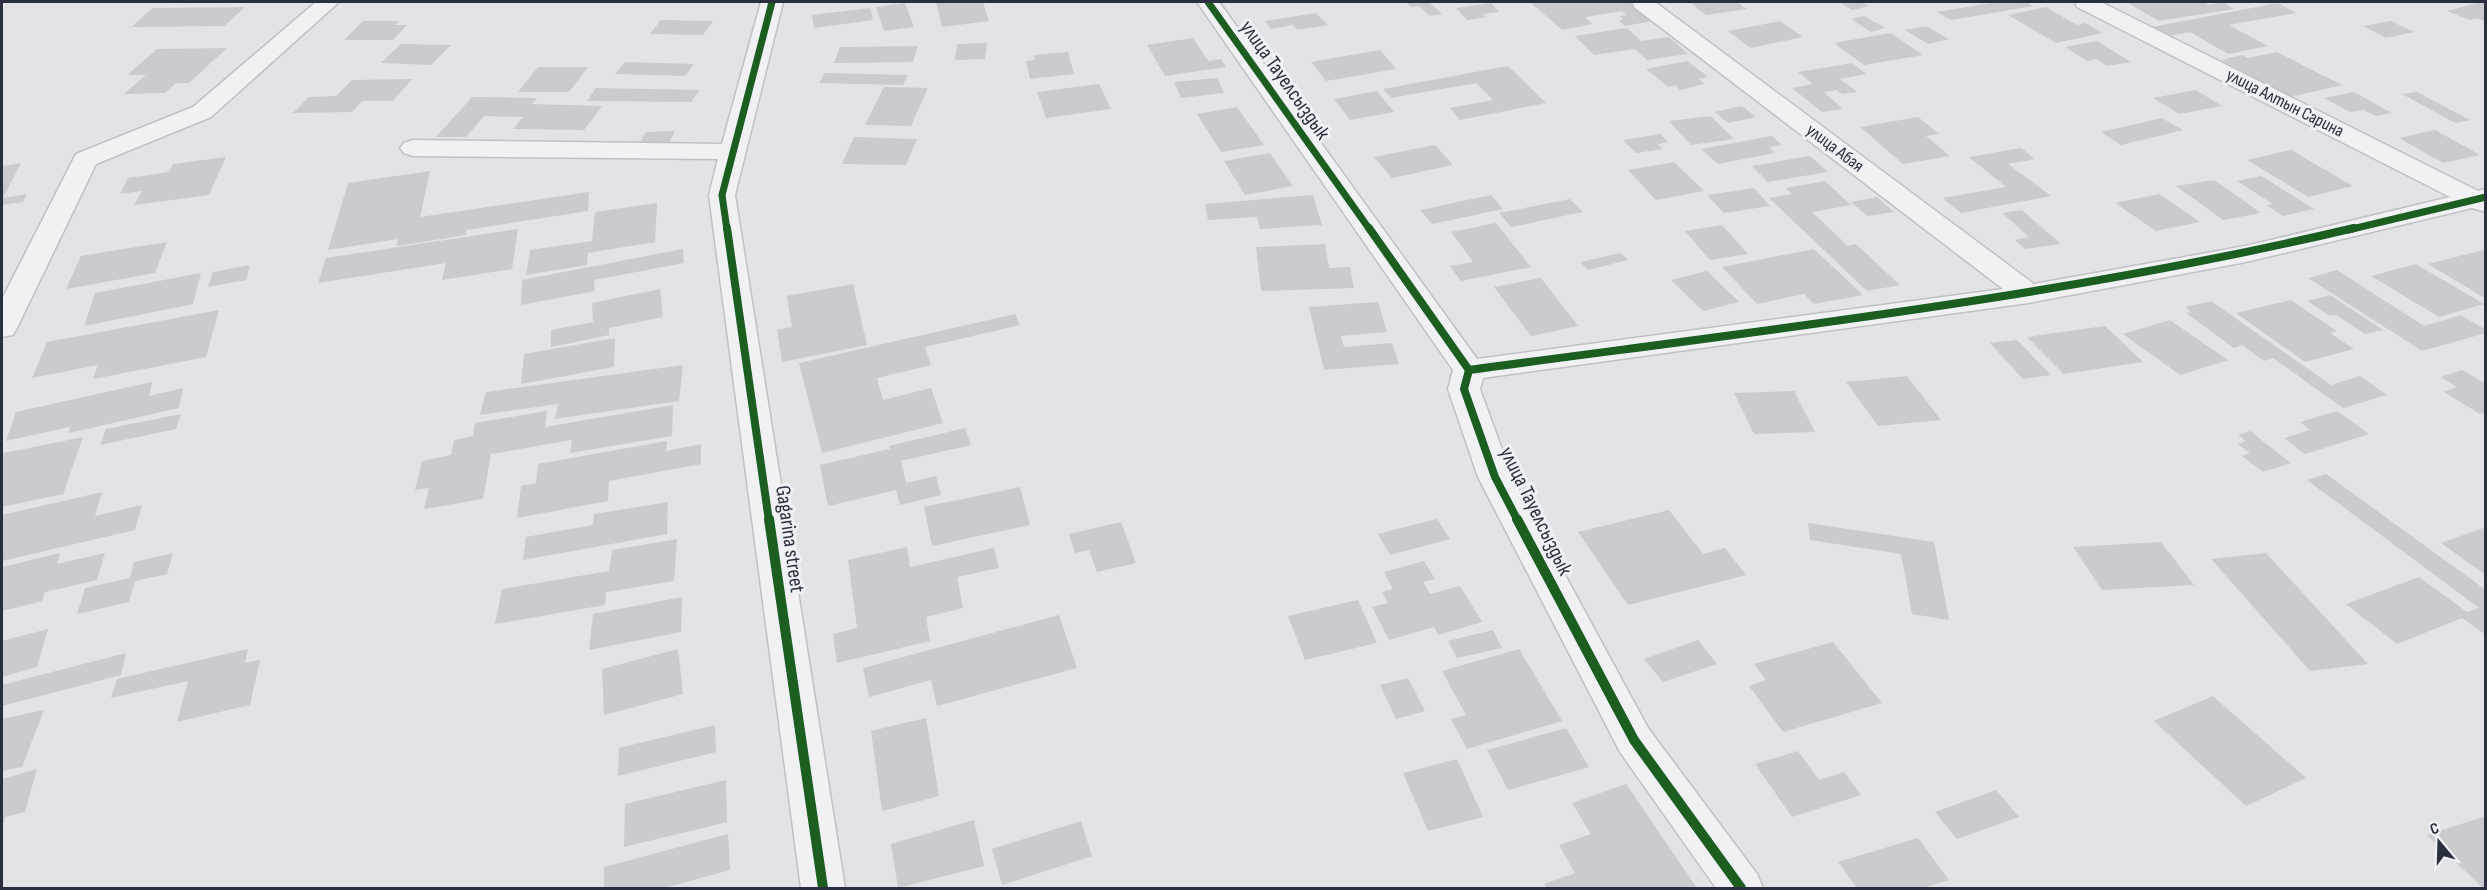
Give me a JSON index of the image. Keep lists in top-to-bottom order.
{
  "streets": {
    "street": [
      "улица Тауелсыздык",
      "улица Алтын Сарина",
      "улица Абая",
      "Gagarina street"
    ]
  },
  "north": "top"
}
